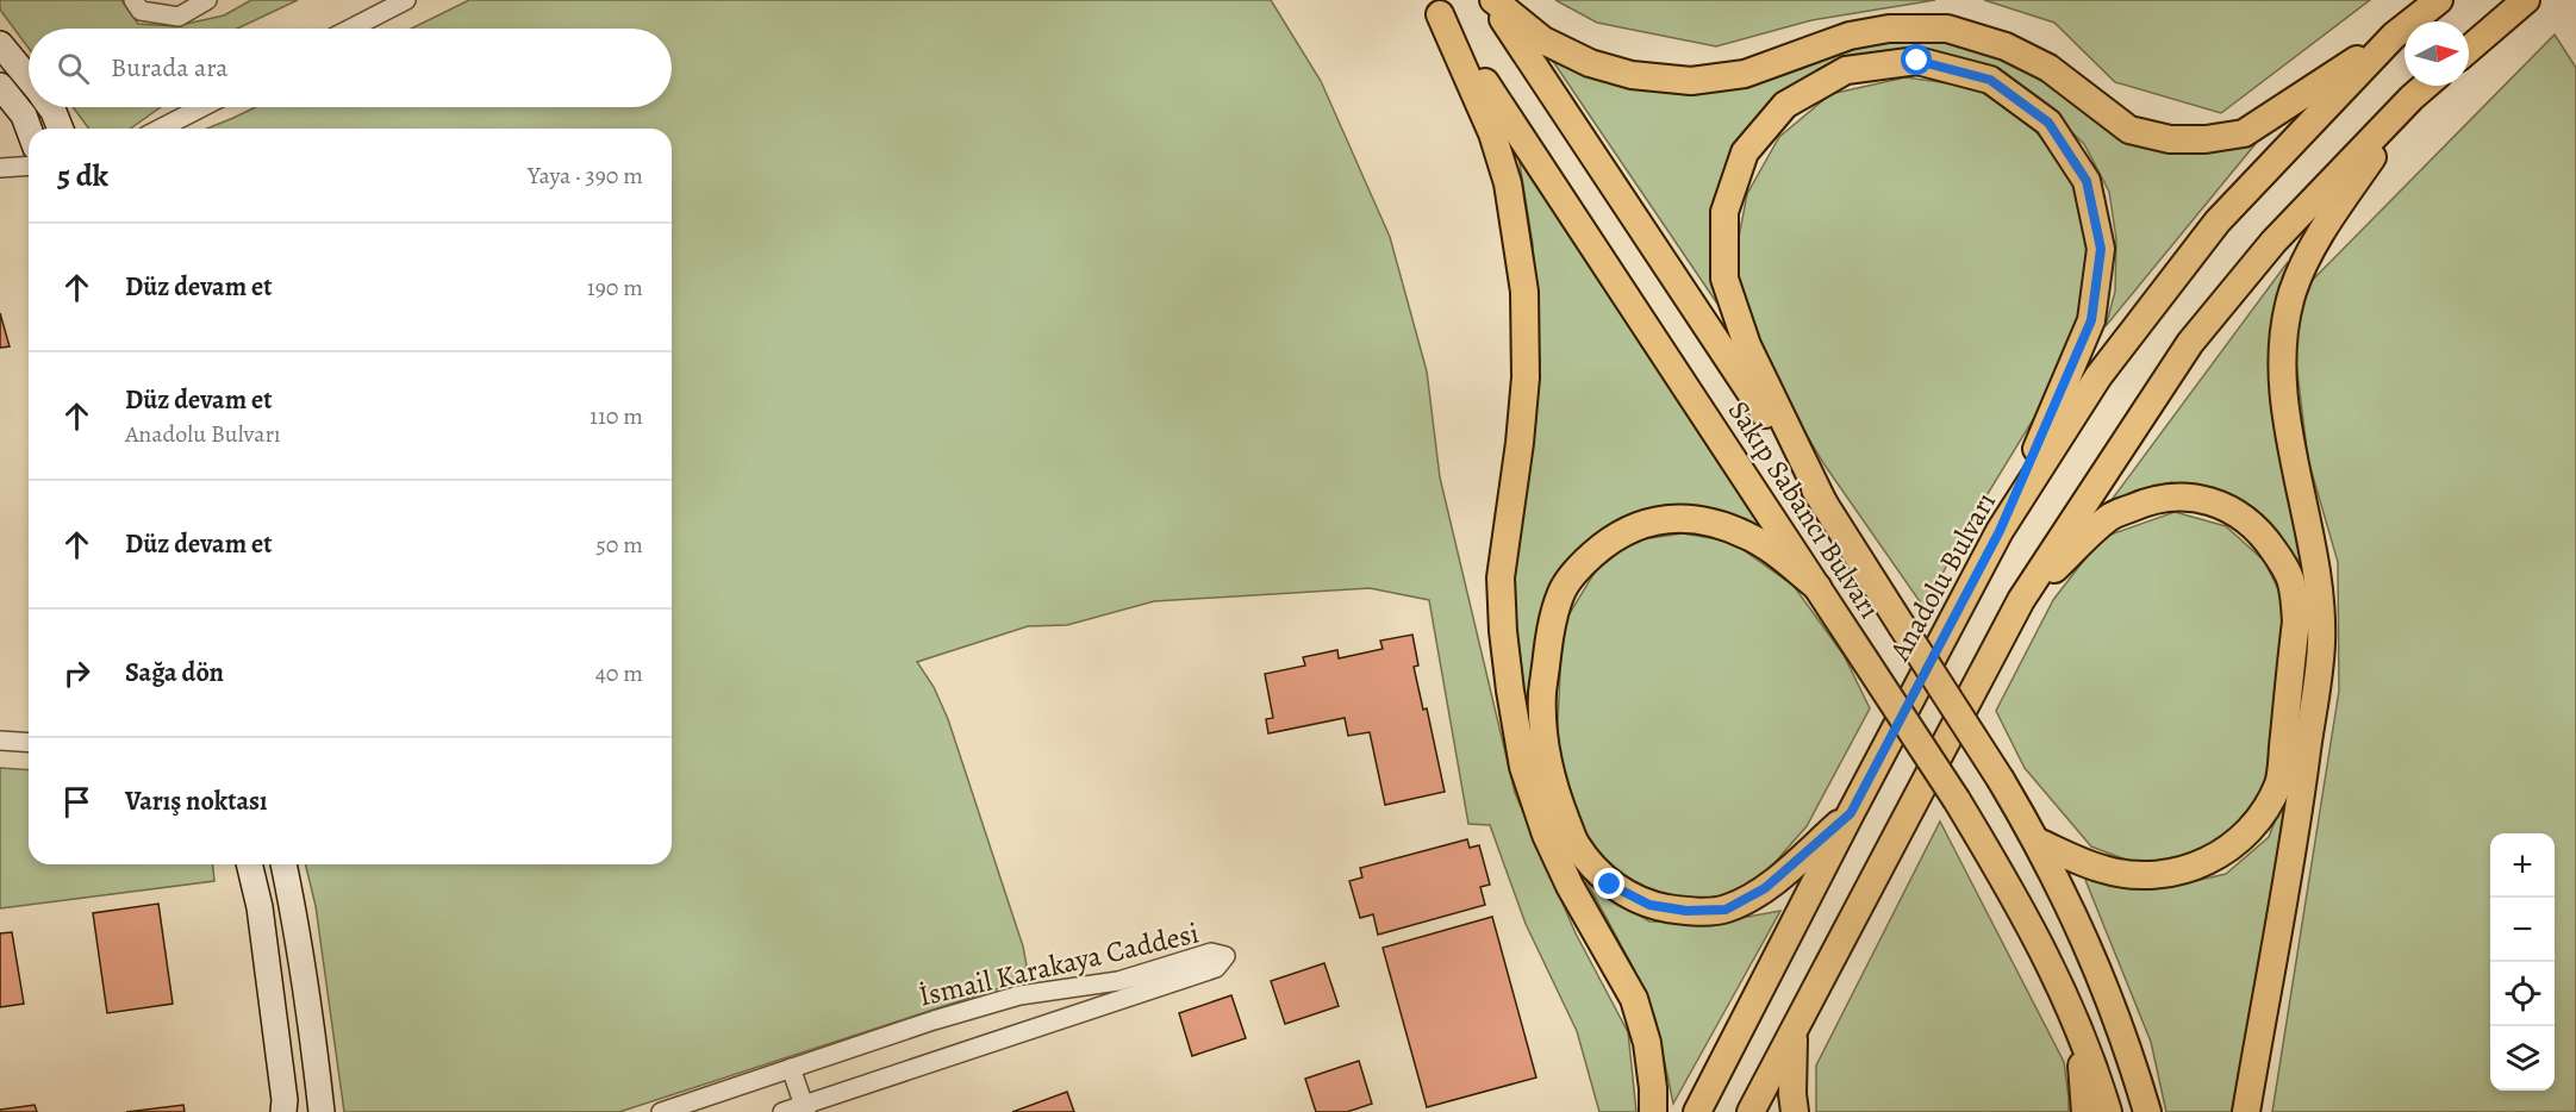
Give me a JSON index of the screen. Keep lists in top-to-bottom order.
{
  "streets": {
    "main road": ["Sakıp Sabancı Bulvarı", "Anadolu Bulvarı"],
    "street": ["İsmail Karakaya Caddesi"]
  },
  "north": "right",
  "page": {
    "search": "Burada ara",
    "heading": ["5 dk", "Yaya · 390 m"],
    "list": [
      ["Düz devam et", "190 m"],
      ["Düz devam et", "Anadolu Bulvarı", "110 m"],
      ["Düz devam et", "50 m"],
      ["Sağa dön", "40 m"],
      "Varış noktası"
    ],
    "map_buttons": ["+", "−"]
  }
}
